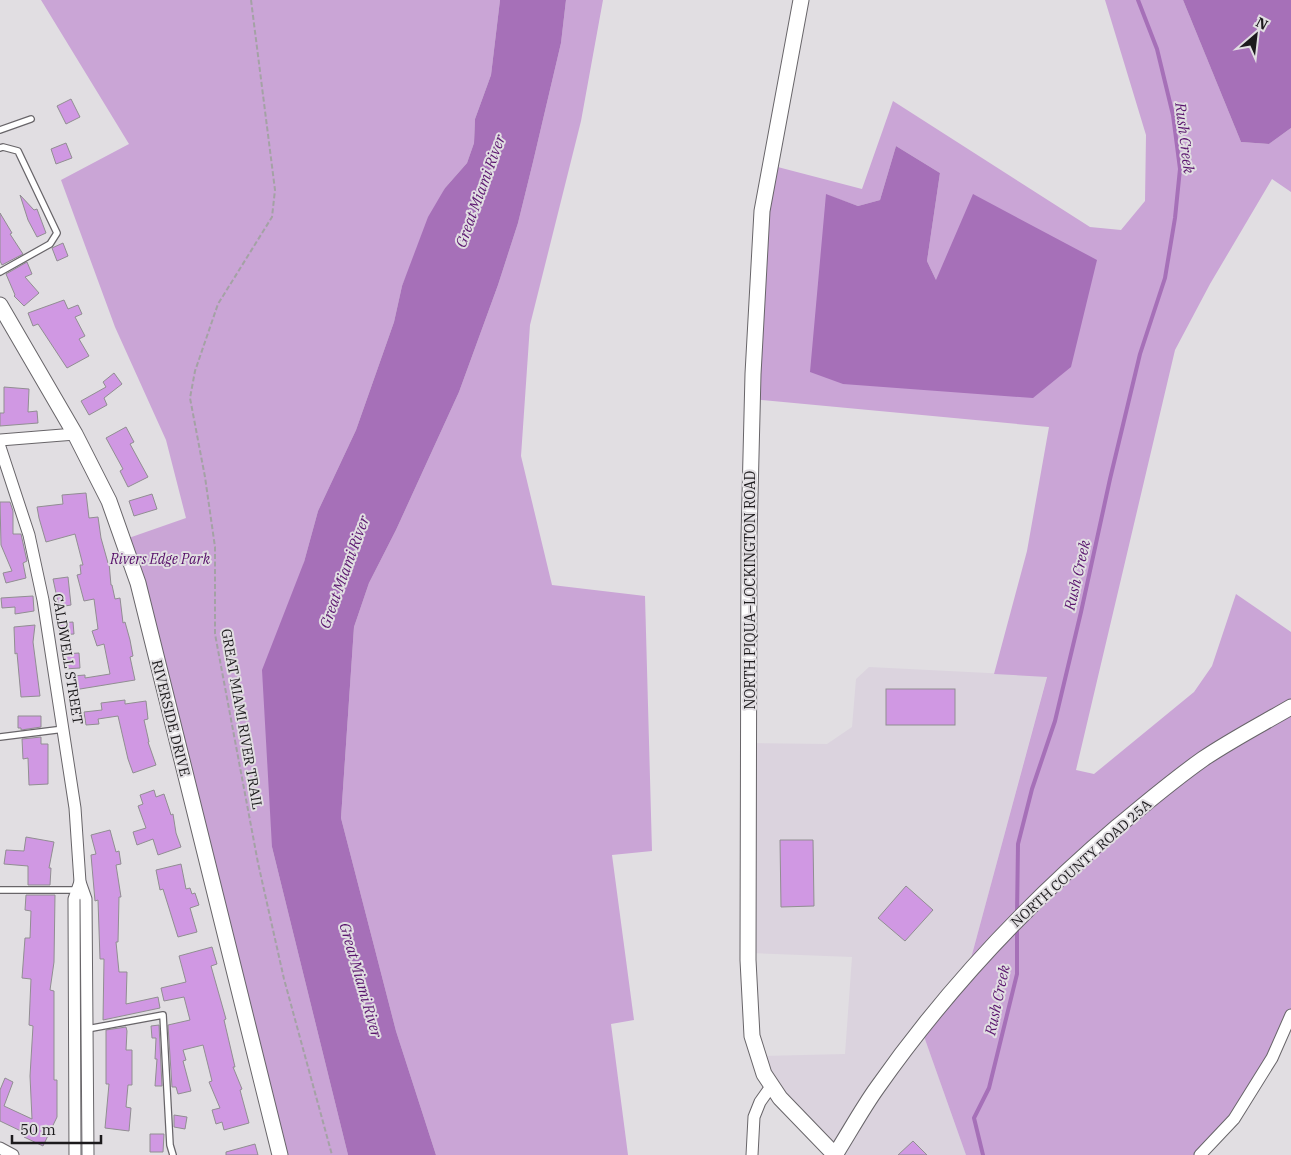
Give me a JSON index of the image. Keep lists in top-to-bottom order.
{
  "streets": {
    "main road": ["NORTH PIQUA–LOCKINGTON ROAD", "RIVERSIDE DRIVE", "NORTH COUNTY ROAD 25A"],
    "street": ["CALDWELL STREET"],
    "path": ["GREAT MIAMI RIVER TRAIL"]
  },
  "crossings": [
    ["NORTH PIQUA–LOCKINGTON ROAD", "NORTH COUNTY ROAD 25A"]
  ],
  "water": ["Rush Creek", "Great Miami River"],
  "parks": ["Rivers Edge Park"],
  "scale_bar": "50 m",
  "north": "top right"
}
